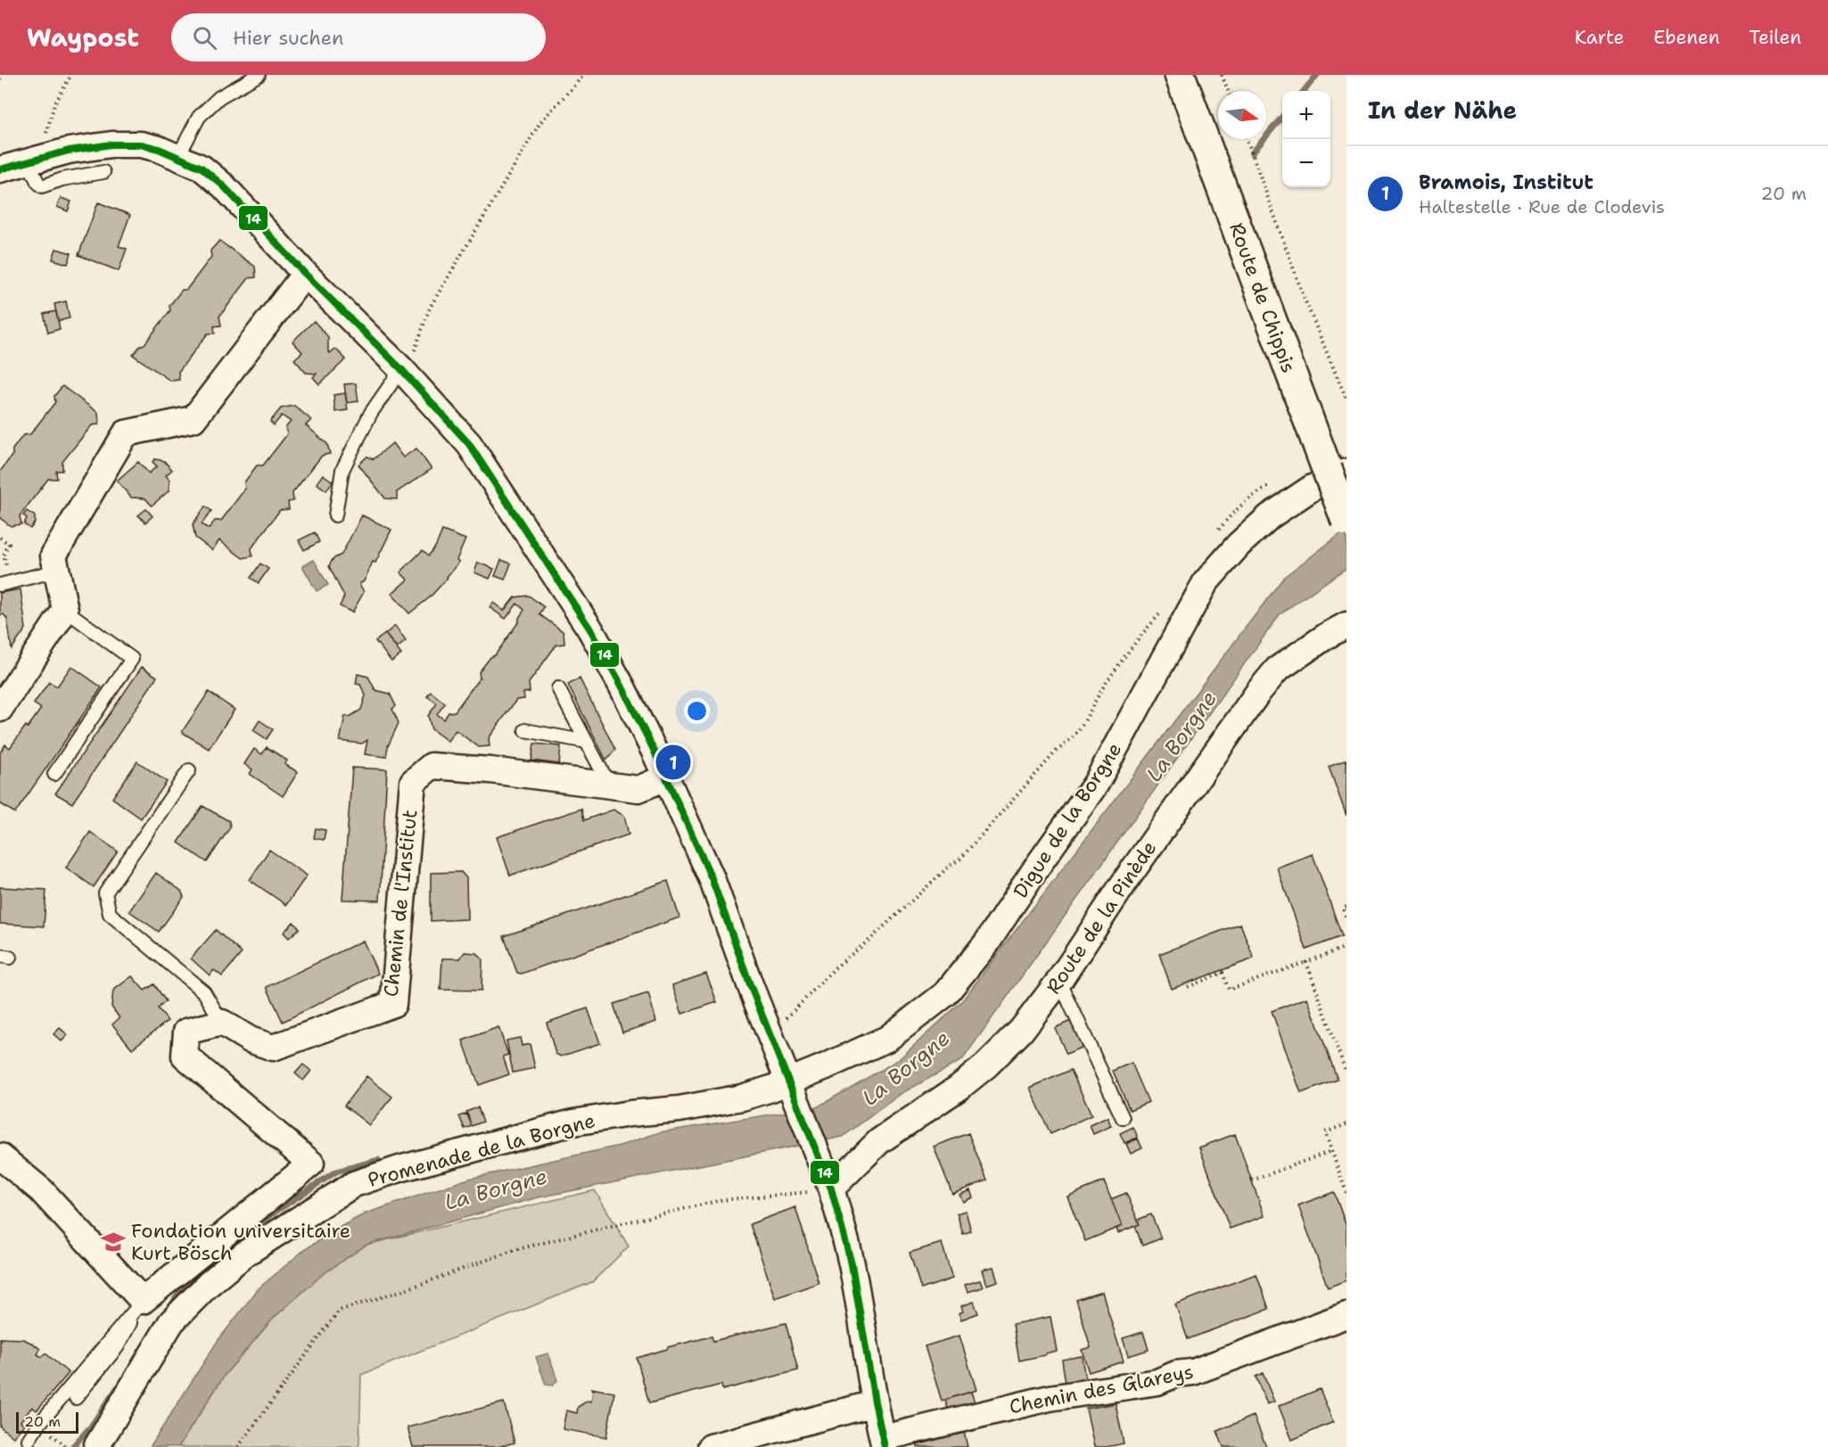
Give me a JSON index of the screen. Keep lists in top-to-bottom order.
{
  "streets": {
    "street": [
      "Route de Chippis",
      "Digue de la Borgne",
      "Chemin de l'Institut",
      "Route de la Pinède",
      "Promenade de la Borgne",
      "Chemin des Glareys"
    ]
  },
  "crossings": [
    ["Route de Chippis", "Digue de la Borgne"],
    ["Digue de la Borgne", "Promenade de la Borgne"]
  ],
  "water": ["La Borgne"],
  "places": {
    "school or university": ["Fondation universitaire Kurt Bösch"]
  },
  "lines": ["transit line 14"],
  "scale_bar": "20 m",
  "north": "right",
  "page": {
    "header": "Waypost",
    "search": "Hier suchen",
    "nav": ["Karte", "Ebenen", "Teilen"],
    "heading": "In der Nähe",
    "map_buttons": ["+", "−"],
    "list": [
      {
        "mark": "1",
        "name": "Bramois, Institut",
        "note": "Haltestelle · Rue de Clodevis",
        "value": "20 m"
      }
    ],
    "pins": "1",
    "scale": "20 m"
  }
}
